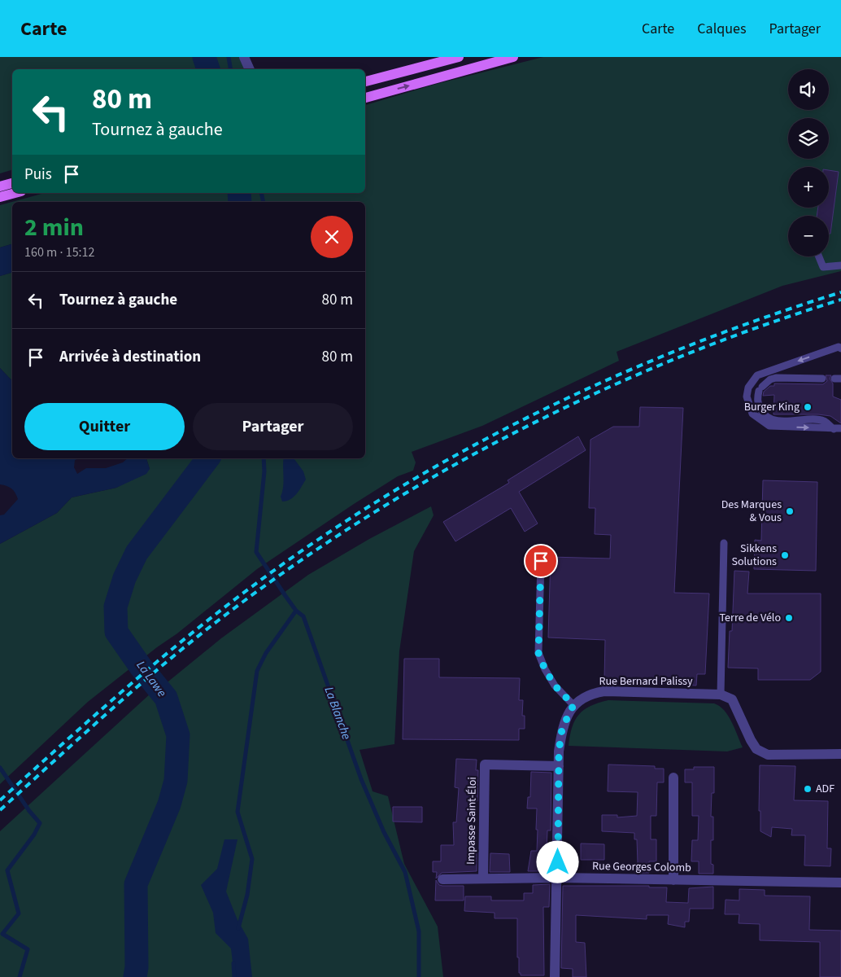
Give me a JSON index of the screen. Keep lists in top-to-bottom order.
{
  "streets": {
    "street": ["Rue Bernard Palissy", "Impasse Saint-Éloi", "Rue Georges Colomb"]
  },
  "crossings": [
    ["Impasse Saint-Éloi", "Rue Georges Colomb"]
  ],
  "water": ["La Lawe", "La Blanche"],
  "places": [
    "Burger King",
    "Des Marques & Vous",
    "Sikkens Solutions",
    "Terre de Vélo",
    "ADF"
  ],
  "page": {
    "header": "Carte",
    "nav": ["Carte", "Calques", "Partager"],
    "map_buttons": ["+", "−"],
    "turn": ["80 m", "Tournez à gauche"],
    "then": "Puis",
    "heading": ["2 min", "160 m · 15:12"],
    "list": [
      {
        "name": "Tournez à gauche",
        "value": "80 m"
      },
      {
        "name": "Arrivée à destination",
        "value": "80 m"
      }
    ],
    "buttons": ["Quitter", "Partager"]
  }
}
